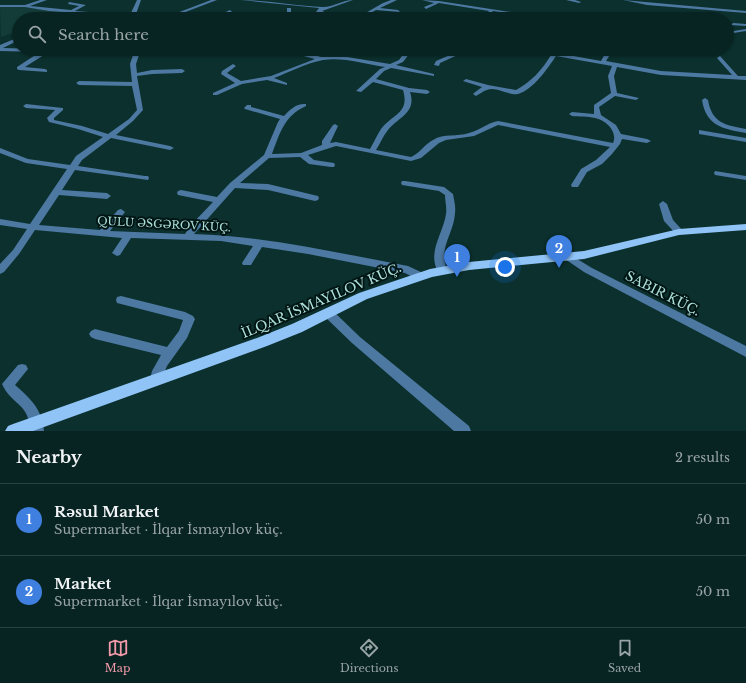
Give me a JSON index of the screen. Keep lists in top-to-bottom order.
{
  "streets": {
    "street": ["QULU ƏSGƏROV KÜÇ.", "SABIR KÜÇ."]
  },
  "page": {
    "search": "Search here",
    "pins": ["2", "1"],
    "heading": ["Nearby", "2 results"],
    "list": [
      {
        "mark": "1",
        "name": "Rəsul Market",
        "note": "Supermarket · İlqar İsmayılov küç.",
        "value": "50 m"
      },
      {
        "mark": "2",
        "name": "Market",
        "note": "Supermarket · İlqar İsmayılov küç.",
        "value": "50 m"
      }
    ],
    "nav": ["Map", "Directions", "Saved"]
  }
}
